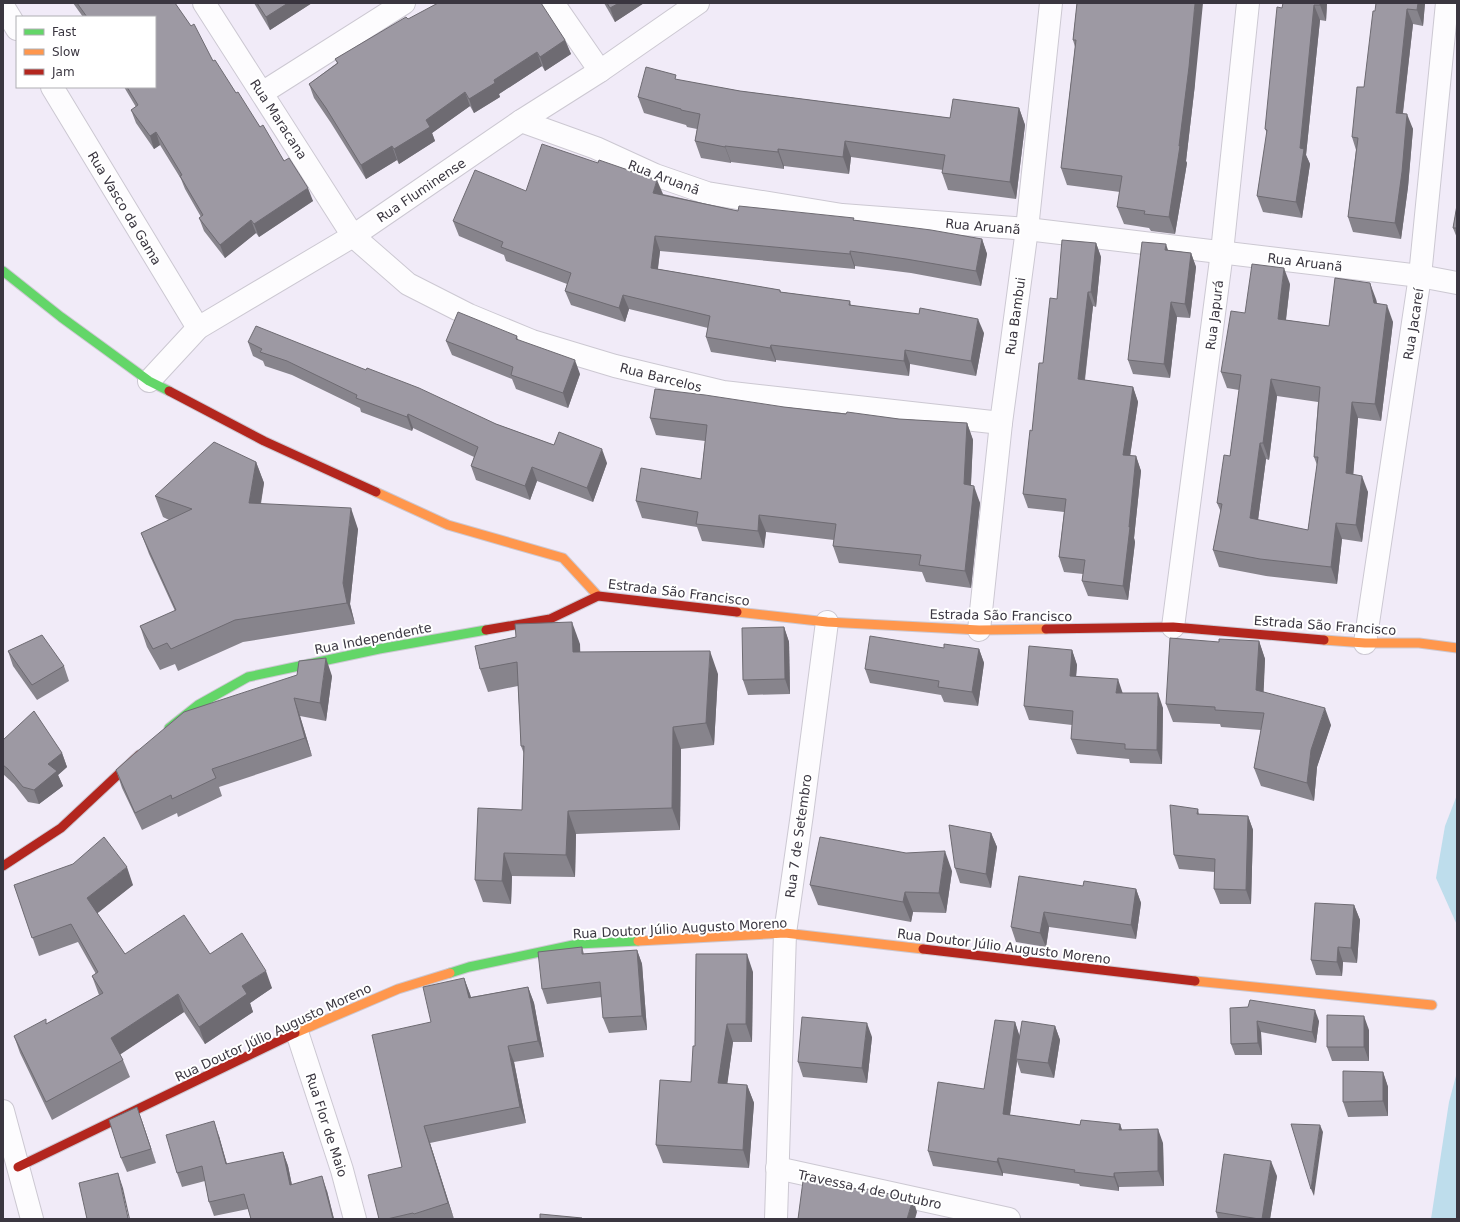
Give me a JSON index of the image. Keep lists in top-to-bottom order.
{
  "streets": {
    "street": [
      "Rua Maracana",
      "Rua Aruanã",
      "Rua Fluminense",
      "Rua Vasco da Gama",
      "Rua Japurá",
      "Rua Bambui",
      "Rua Jacareí",
      "Rua Barcelos",
      "Estrada São Francisco",
      "Rua Independente",
      "Rua 7 de Setembro",
      "Rua Doutor Júlio Augusto Moreno",
      "Rua Flor de Maio",
      "Travessa 4 de Outubro"
    ]
  },
  "crossings": [
    ["Rua Maracana", "Rua Fluminense"],
    ["Rua Maracana", "Rua Barcelos"],
    ["Rua Aruanã", "Rua Fluminense"],
    ["Rua Aruanã", "Rua Japurá"],
    ["Rua Aruanã", "Rua Bambui"],
    ["Rua Aruanã", "Rua Jacareí"],
    ["Rua Fluminense", "Rua Vasco da Gama"],
    ["Rua Fluminense", "Rua Barcelos"],
    ["Rua Japurá", "Estrada São Francisco"],
    ["Rua Bambui", "Rua Barcelos"],
    ["Rua Bambui", "Estrada São Francisco"],
    ["Rua Jacareí", "Estrada São Francisco"],
    ["Estrada São Francisco", "Rua Independente"],
    ["Estrada São Francisco", "Rua 7 de Setembro"],
    ["Rua 7 de Setembro", "Rua Doutor Júlio Augusto Moreno"],
    ["Rua 7 de Setembro", "Travessa 4 de Outubro"],
    ["Rua Doutor Júlio Augusto Moreno", "Rua Flor de Maio"]
  ],
  "legend": ["Fast", "Slow", "Jam"]
}
